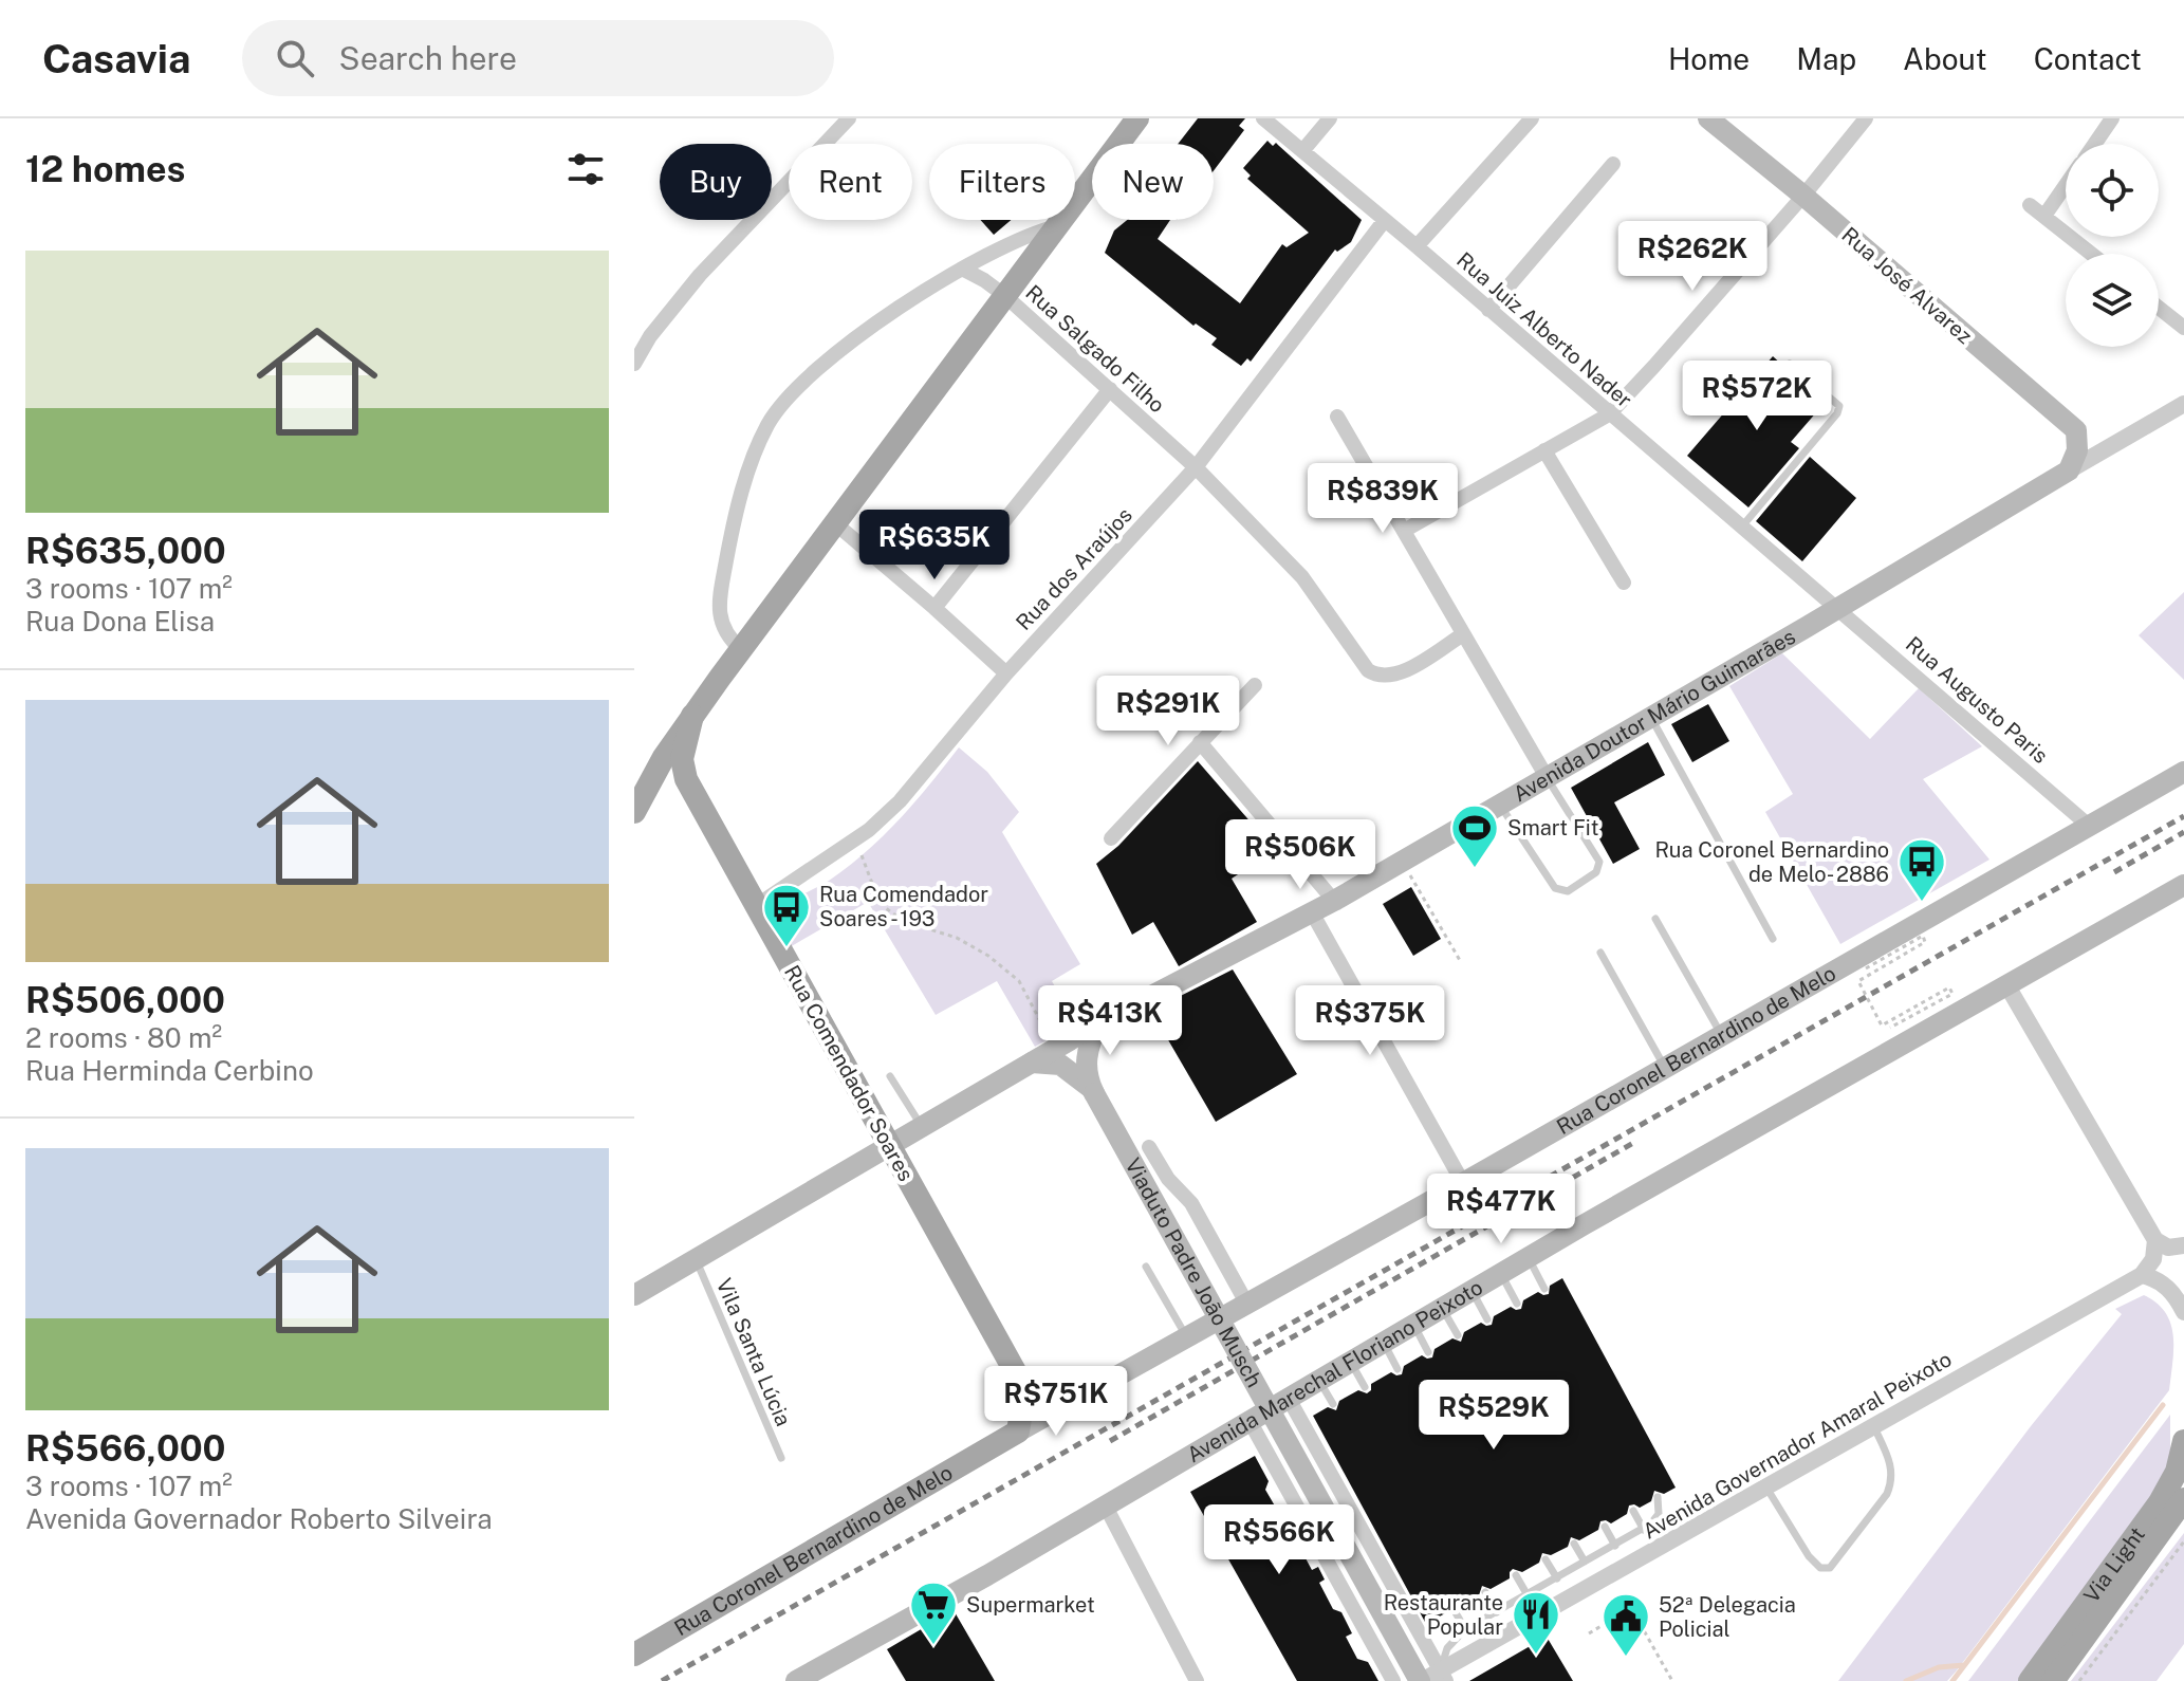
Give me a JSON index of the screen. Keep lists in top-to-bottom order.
{
  "streets": {
    "main road": [
      "Rua José Alvarez",
      "Avenida Doutor Mário Guimarães",
      "Rua Coronel Bernardino de Melo",
      "Rua Comendador Soares",
      "Viaduto Padre João Musch",
      "Avenida Marechal Floriano Peixoto",
      "Via Light"
    ],
    "street": [
      "Rua Juiz Alberto Nader",
      "Rua Salgado Filho",
      "Rua dos Araújos",
      "Rua Augusto Paris",
      "Avenida Governador Amaral Peixoto"
    ],
    "lane": ["Vila Santa Lúcia"]
  },
  "crossings": [
    ["Rua José Alvarez", "Avenida Doutor Mário Guimarães"],
    ["Rua Juiz Alberto Nader", "Rua dos Araújos"],
    ["Rua Juiz Alberto Nader", "Rua Augusto Paris"],
    ["Rua Juiz Alberto Nader", "Avenida Doutor Mário Guimarães"],
    ["Rua Salgado Filho", "Rua dos Araújos"],
    ["Rua dos Araújos", "Rua Comendador Soares"],
    ["Rua Augusto Paris", "Avenida Doutor Mário Guimarães"],
    ["Rua Augusto Paris", "Rua Coronel Bernardino de Melo"],
    ["Avenida Doutor Mário Guimarães", "Rua Comendador Soares"],
    ["Avenida Doutor Mário Guimarães", "Viaduto Padre João Musch"],
    ["Avenida Doutor Mário Guimarães", "Vila Santa Lúcia"],
    ["Rua Coronel Bernardino de Melo", "Rua Comendador Soares"],
    ["Viaduto Padre João Musch", "Avenida Governador Amaral Peixoto"]
  ],
  "places": {
    "sports": ["Smart Fit"],
    "bus stop": ["Rua Coronel Bernardino de Melo- 2886", "Rua Comendador Soares - 193"],
    "supermarket": ["Supermarket"],
    "restaurant": ["Restaurante Popular"],
    "public building": ["52ª Delegacia Policial"]
  },
  "page": {
    "header": "Casavia",
    "search": "Search here",
    "nav": [
      "Home",
      "Map",
      "About",
      "Contact"
    ],
    "heading": "12 homes",
    "chip": [
      "Buy",
      "Rent",
      "Filters",
      "New"
    ],
    "list": [
      {
        "name": "R$635,000",
        "note": "3 rooms · 107 m² · Rua Dona Elisa"
      },
      {
        "name": "R$506,000",
        "note": "2 rooms · 80 m² · Rua Herminda Cerbino"
      },
      {
        "name": "R$566,000",
        "note": "3 rooms · 107 m² · Avenida Governador Roberto Silveira"
      }
    ],
    "price": [
      "R$262K",
      "R$572K",
      "R$839K",
      "R$635K",
      "R$291K",
      "R$506K",
      "R$413K",
      "R$375K",
      "R$477K",
      "R$751K",
      "R$529K",
      "R$566K"
    ]
  }
}
